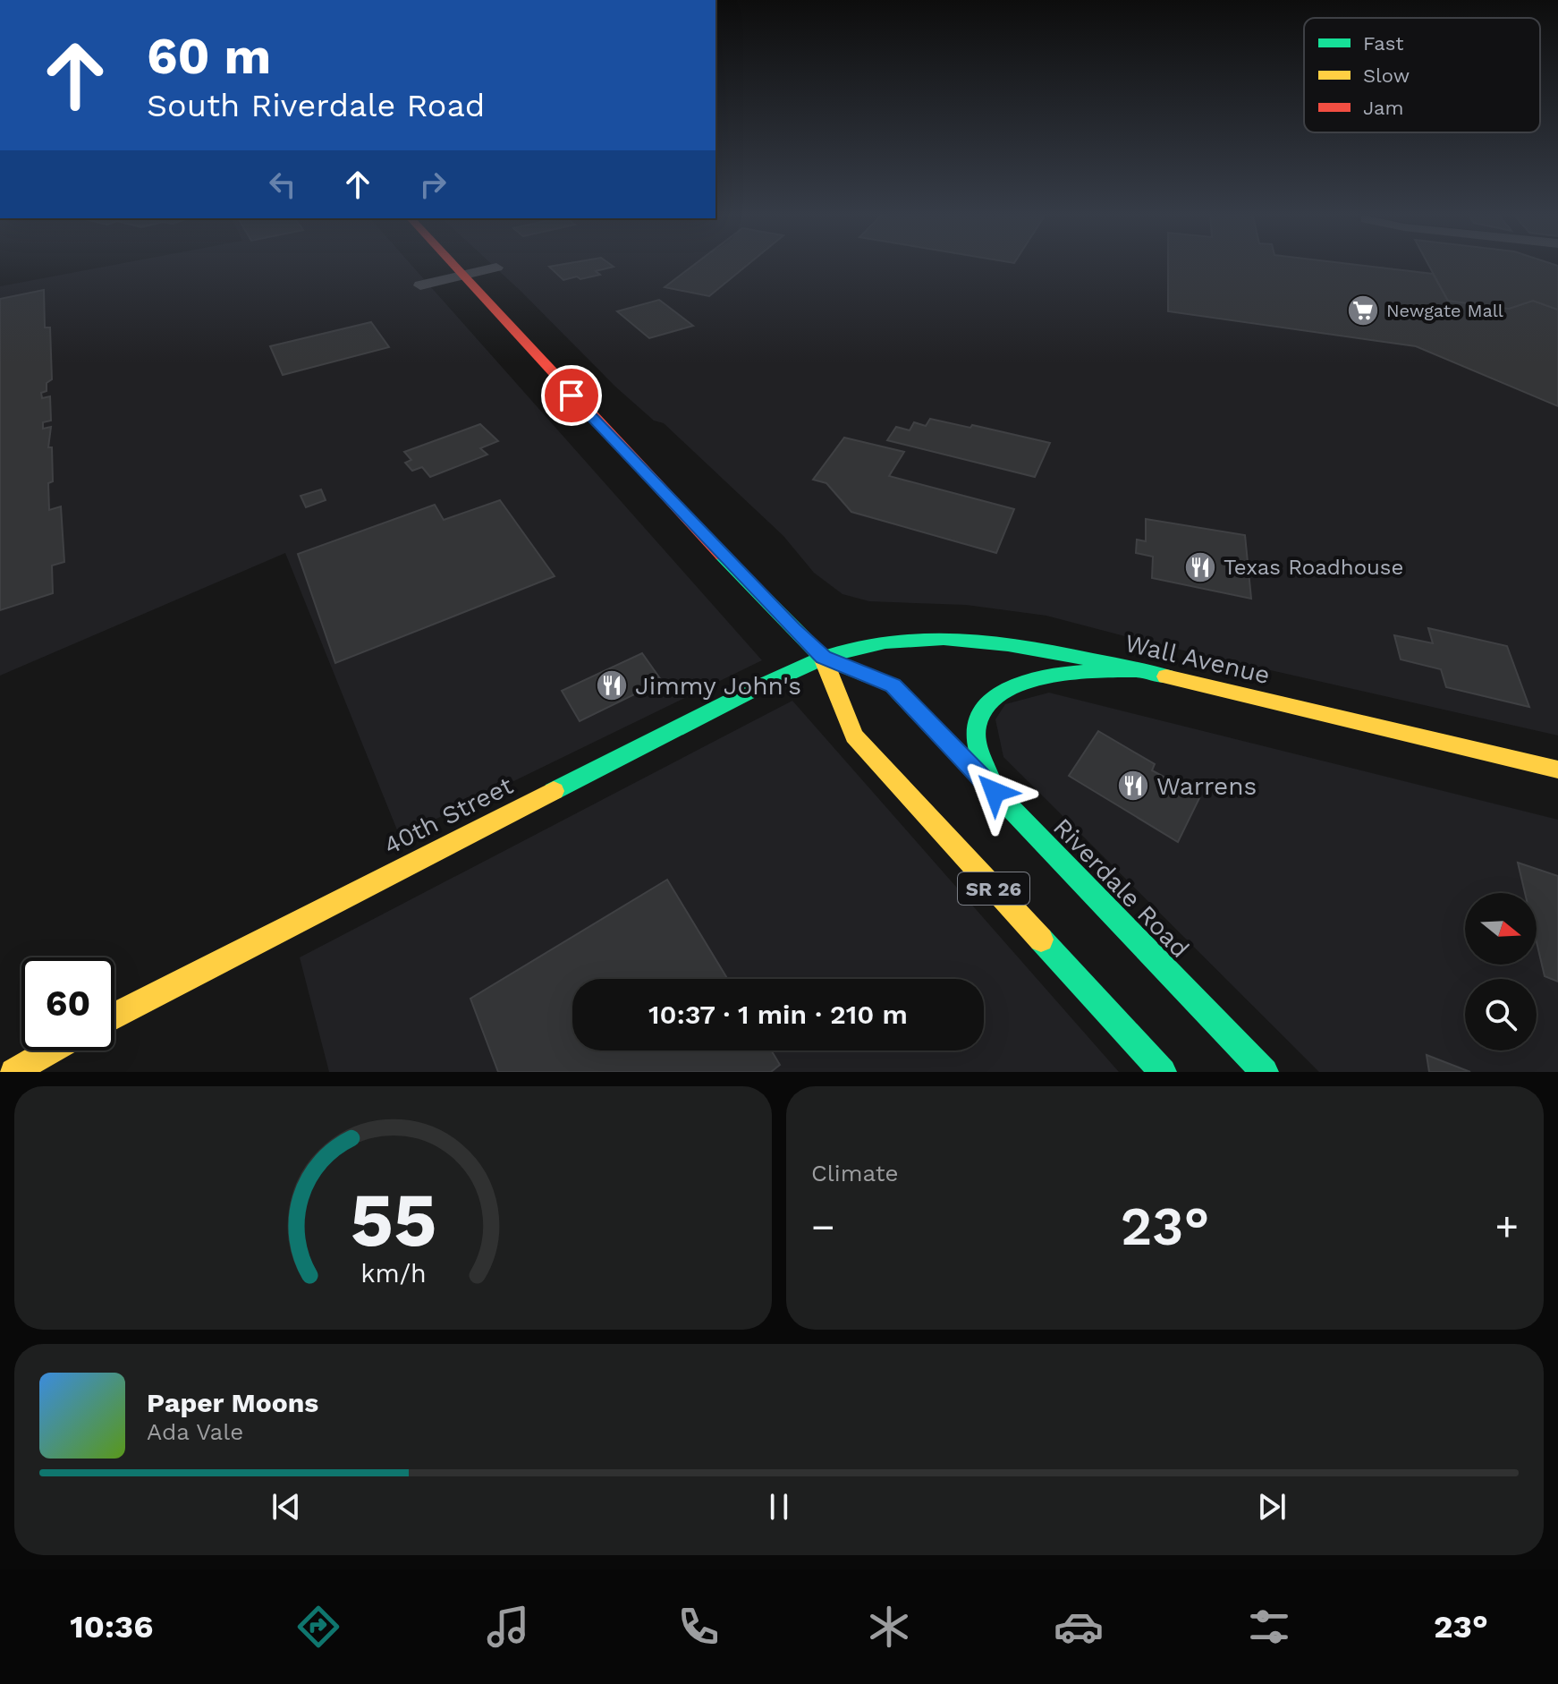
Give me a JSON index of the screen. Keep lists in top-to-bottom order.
{
  "streets": {
    "main road": [
      "Wall Avenue",
      "40th Street",
      "Riverdale Road",
      "SR 26"
    ]
  },
  "crossings": [
    ["Wall Avenue", "40th Street"],
    ["Wall Avenue", "Riverdale Road"],
    ["Wall Avenue", "SR 26"],
    ["40th Street", "Riverdale Road"],
    ["40th Street", "SR 26"],
    ["Riverdale Road", "SR 26"]
  ],
  "places": {
    "supermarket": ["Newgate Mall"],
    "restaurant": ["Texas Roadhouse", "Jimmy John's", "Warrens"]
  },
  "legend": ["Fast", "Slow", "Jam"],
  "north": "right",
  "page": {
    "turn": ["60 m", "South Riverdale Road"],
    "limit": "60",
    "trip": "10:37 · 1 min · 210 m",
    "tile": "Climate",
    "heat": ["−", "23°", "+"],
    "song": ["Paper Moons", "Ada Vale"],
    "tabs": ["10:36", "23°"],
    "gauge": ["55", "km/h"]
  }
}
